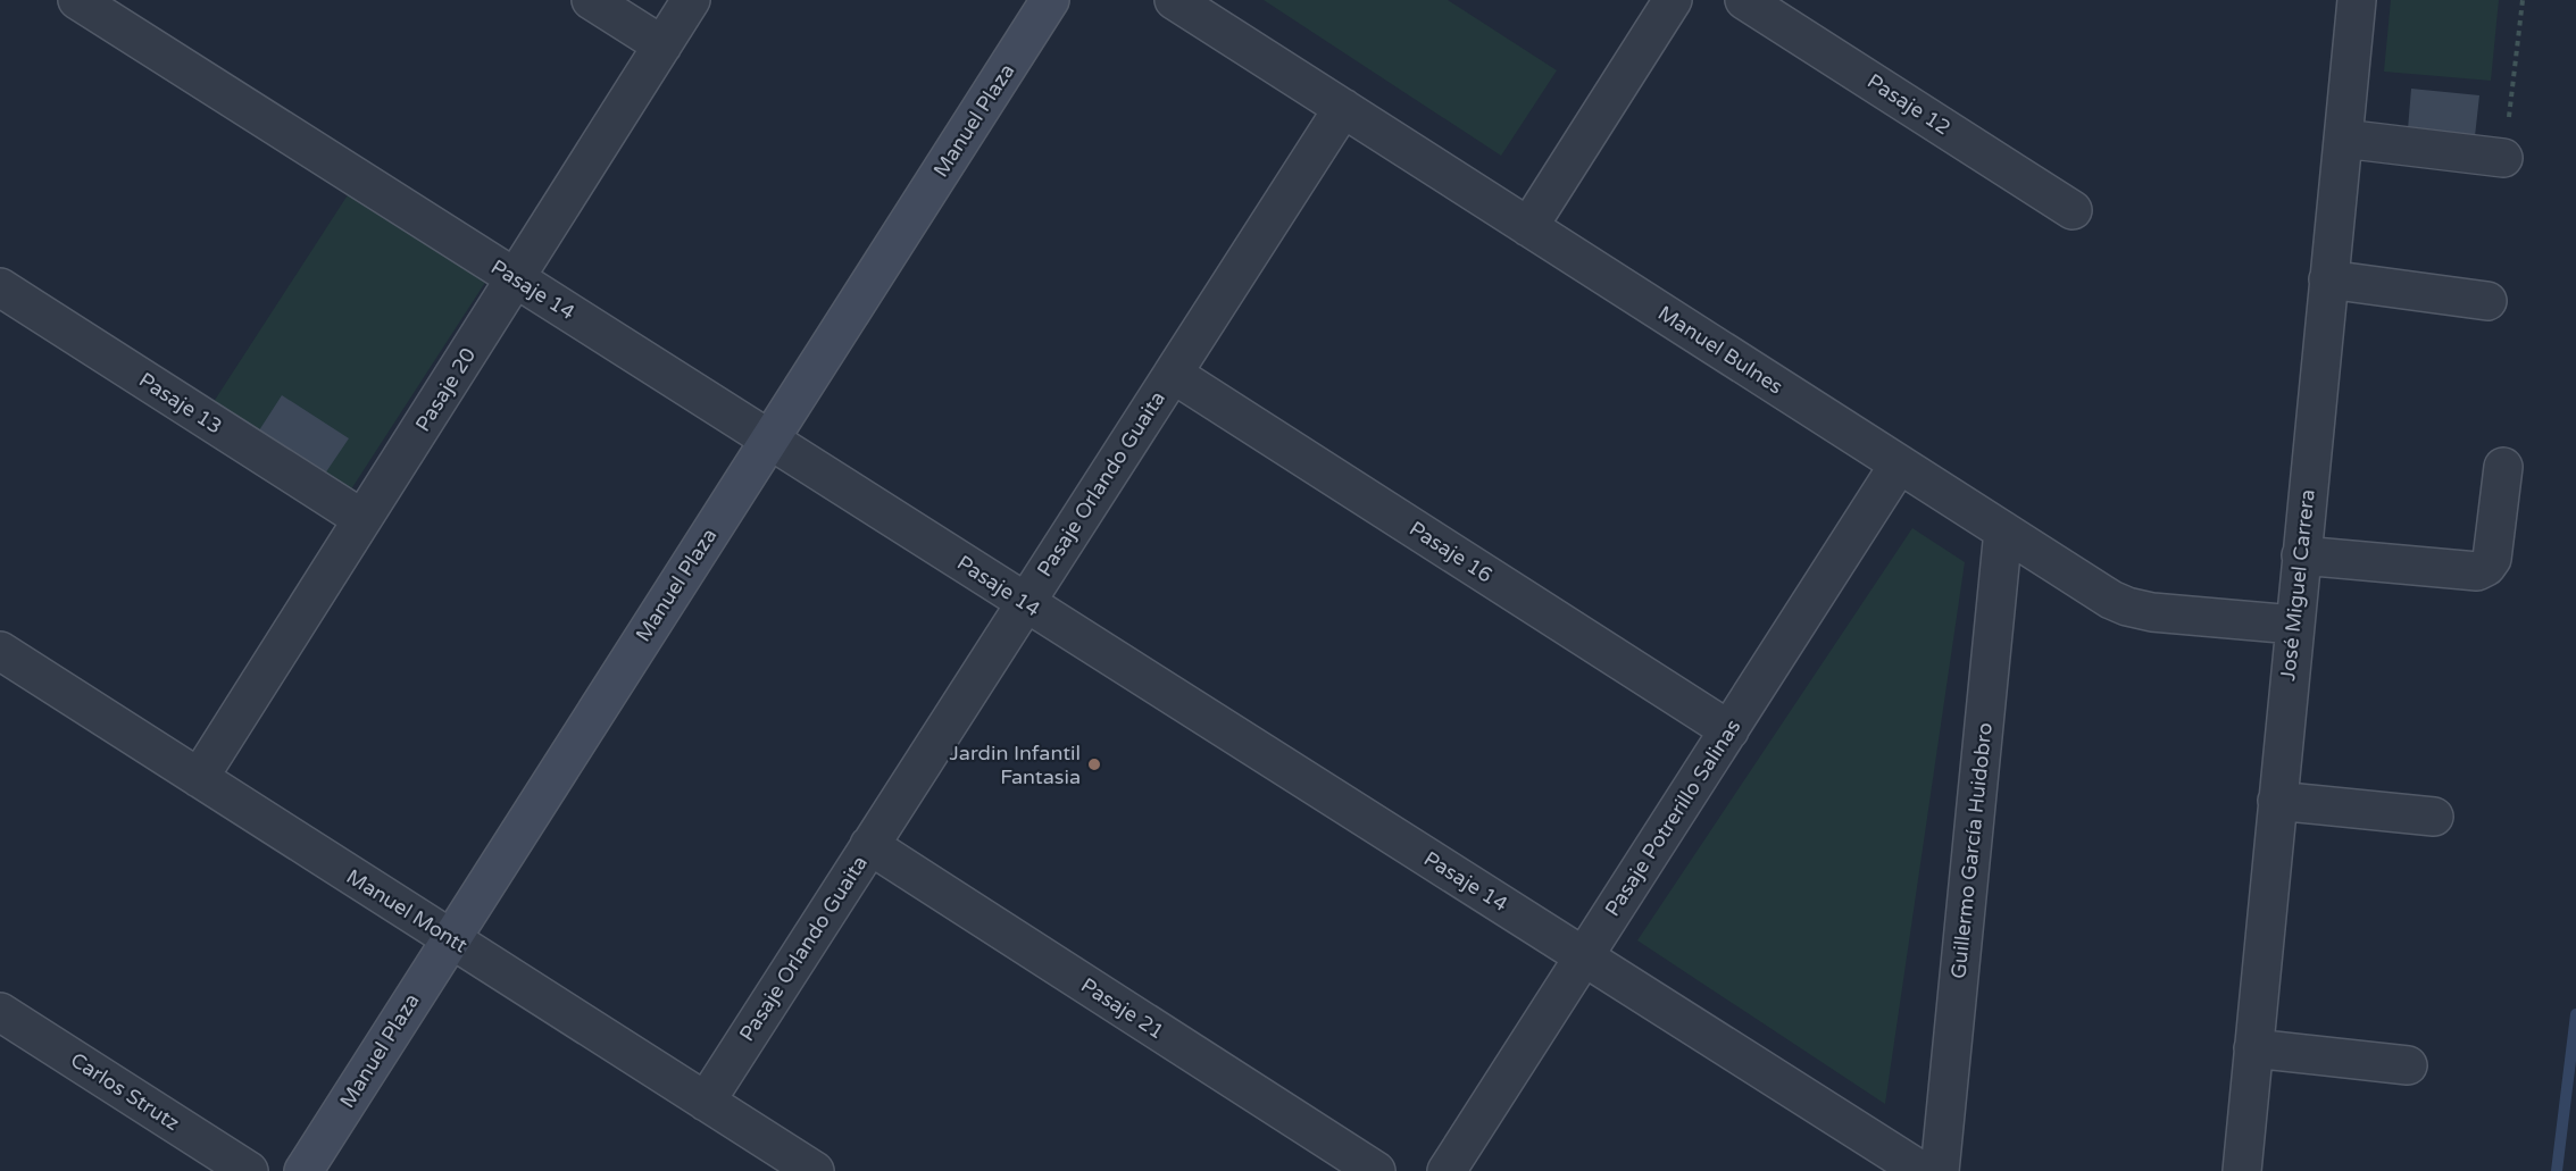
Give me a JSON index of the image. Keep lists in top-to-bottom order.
{
  "streets": {
    "street": [
      "Pasaje 12",
      "Manuel Plaza",
      "Pasaje 14",
      "Manuel Bulnes",
      "Pasaje 20",
      "Pasaje 13",
      "Pasaje Orlando Guaita",
      "Pasaje 16",
      "José Miguel Carrera",
      "Pasaje Potrerillo Salinas",
      "Guillermo García Huidobro",
      "Manuel Montt",
      "Pasaje 21",
      "Carlos Strutz"
    ]
  },
  "crossings": [
    ["Manuel Plaza", "Pasaje 14"],
    ["Manuel Plaza", "Manuel Montt"],
    ["Pasaje 14", "Pasaje 20"],
    ["Pasaje 14", "Pasaje Orlando Guaita"],
    ["Pasaje 14", "Pasaje Potrerillo Salinas"],
    ["Manuel Bulnes", "Pasaje Orlando Guaita"],
    ["Manuel Bulnes", "José Miguel Carrera"],
    ["Manuel Bulnes", "Pasaje Potrerillo Salinas"],
    ["Manuel Bulnes", "Guillermo García Huidobro"],
    ["Pasaje 20", "Pasaje 13"],
    ["Pasaje 20", "Manuel Montt"],
    ["Pasaje Orlando Guaita", "Pasaje 16"],
    ["Pasaje Orlando Guaita", "Manuel Montt"],
    ["Pasaje Orlando Guaita", "Pasaje 21"],
    ["Pasaje 16", "Pasaje Potrerillo Salinas"]
  ],
  "places": ["Jardin Infantil Fantasia"]
}
